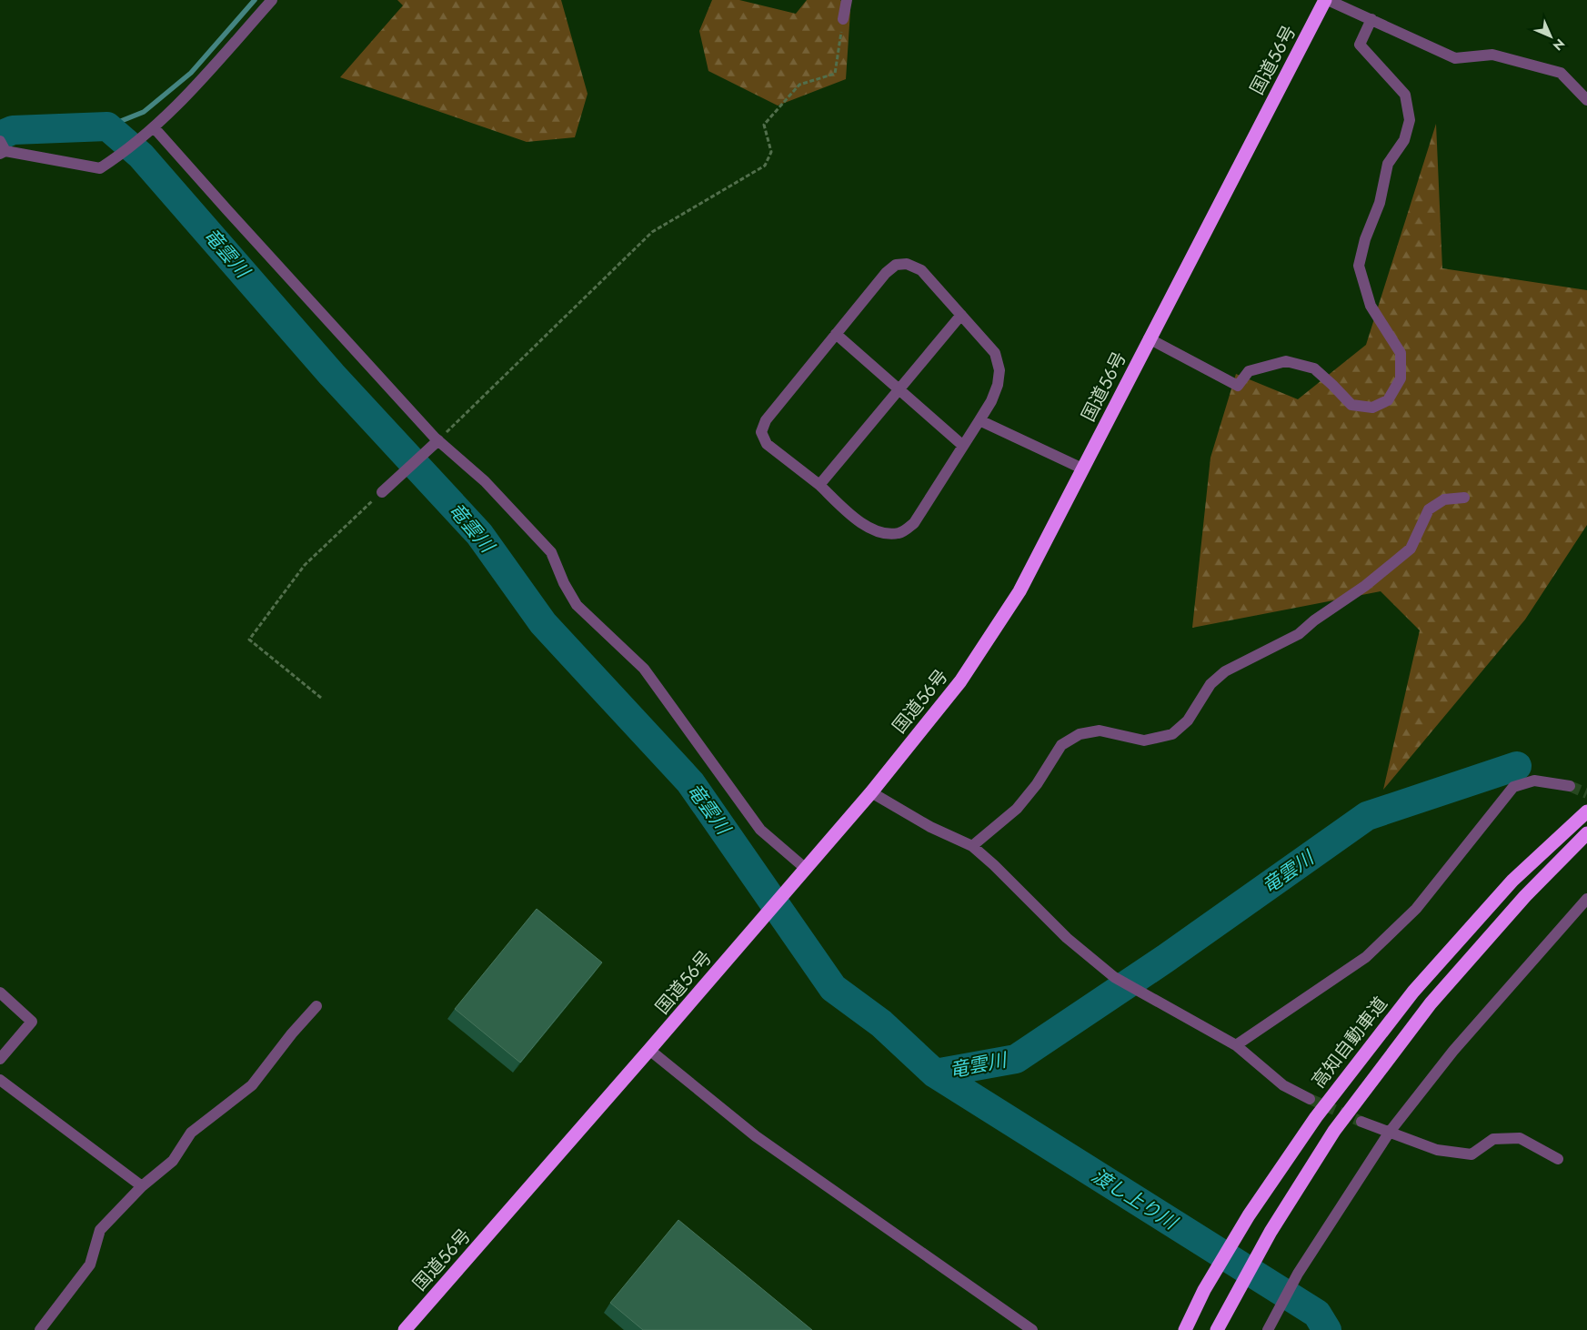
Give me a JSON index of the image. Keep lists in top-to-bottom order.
{
  "streets": {
    "highway": ["国道56号", "高知自動車道"]
  },
  "water": ["竜雲川", "渡し上り川"],
  "north": "bottom right"
}
